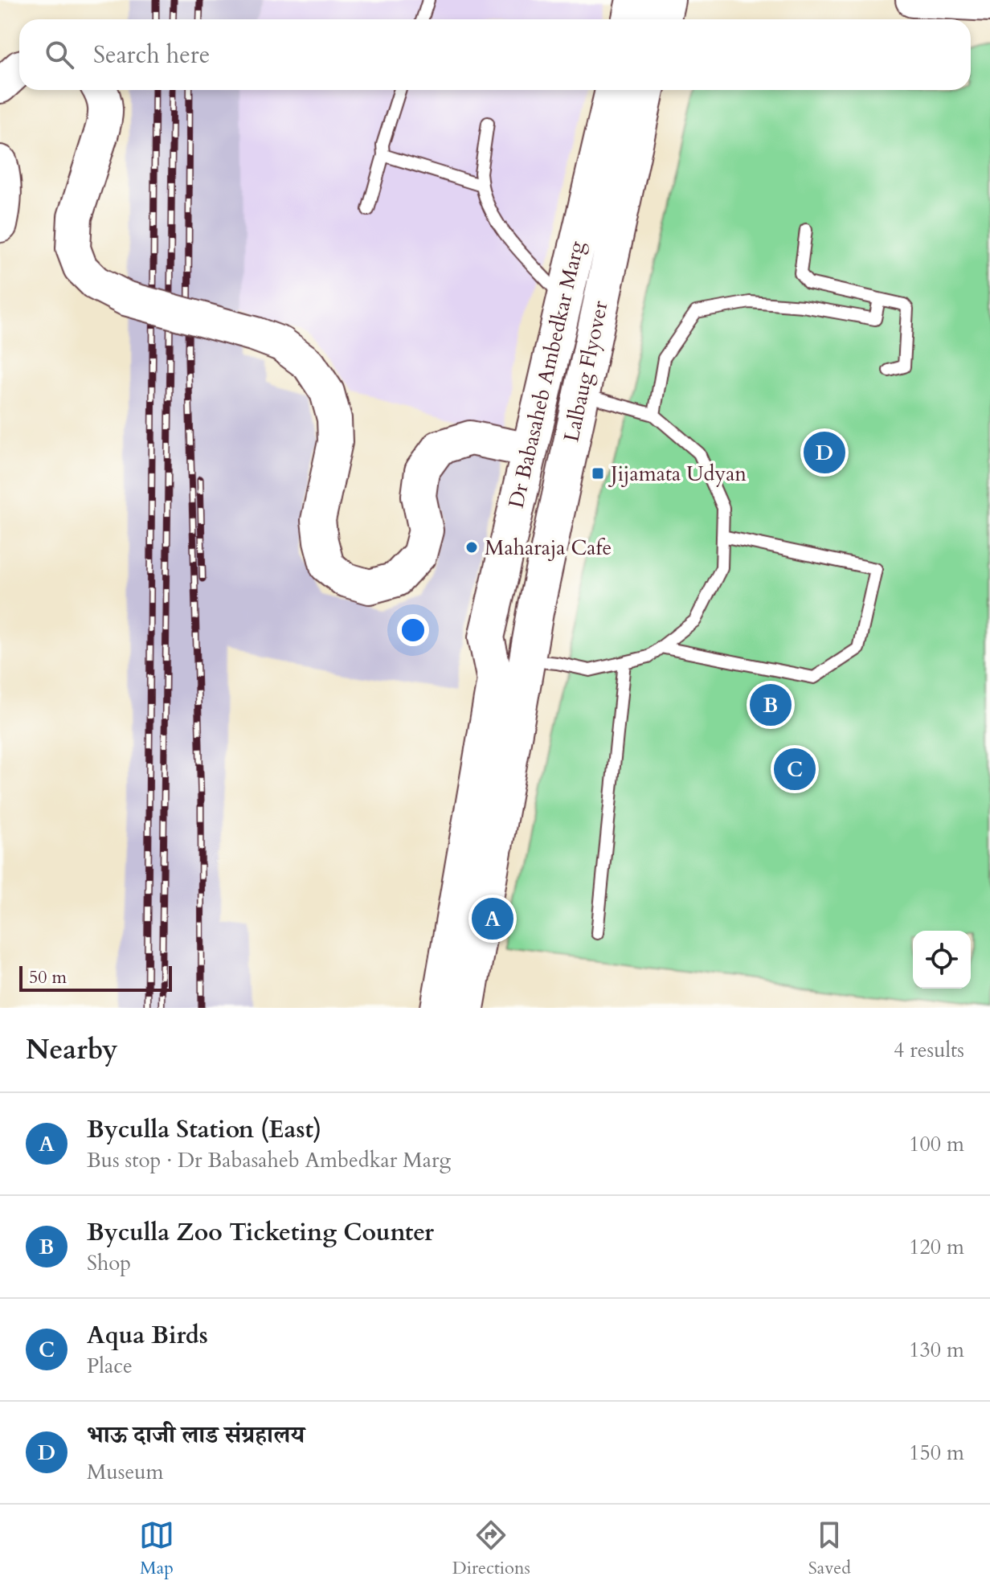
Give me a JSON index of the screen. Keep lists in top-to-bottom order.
{
  "streets": {
    "highway": ["Lalbaug Flyover", "Dr Babasaheb Ambedkar Marg"]
  },
  "crossings": [
    ["Lalbaug Flyover", "Dr Babasaheb Ambedkar Marg"]
  ],
  "places": {
    "transit": ["Jijamata Udyan"],
    "other": ["Maharaja Cafe"]
  },
  "scale_bar": "50 m",
  "page": {
    "search": "Search here",
    "pins": [
      "D",
      "B",
      "C",
      "A"
    ],
    "scale": "50 m",
    "heading": ["Nearby", "4 results"],
    "list": [
      {
        "mark": "A",
        "name": "Byculla Station (East)",
        "note": "Bus stop · Dr Babasaheb Ambedkar Marg",
        "value": "100 m"
      },
      {
        "mark": "B",
        "name": "Byculla Zoo Ticketing Counter",
        "note": "Shop",
        "value": "120 m"
      },
      {
        "mark": "C",
        "name": "Aqua Birds",
        "note": "Place",
        "value": "130 m"
      },
      {
        "mark": "D",
        "name": "भाऊ दाजी लाड संग्रहालय",
        "note": "Museum",
        "value": "150 m"
      }
    ],
    "nav": ["Map", "Directions", "Saved"]
  }
}
